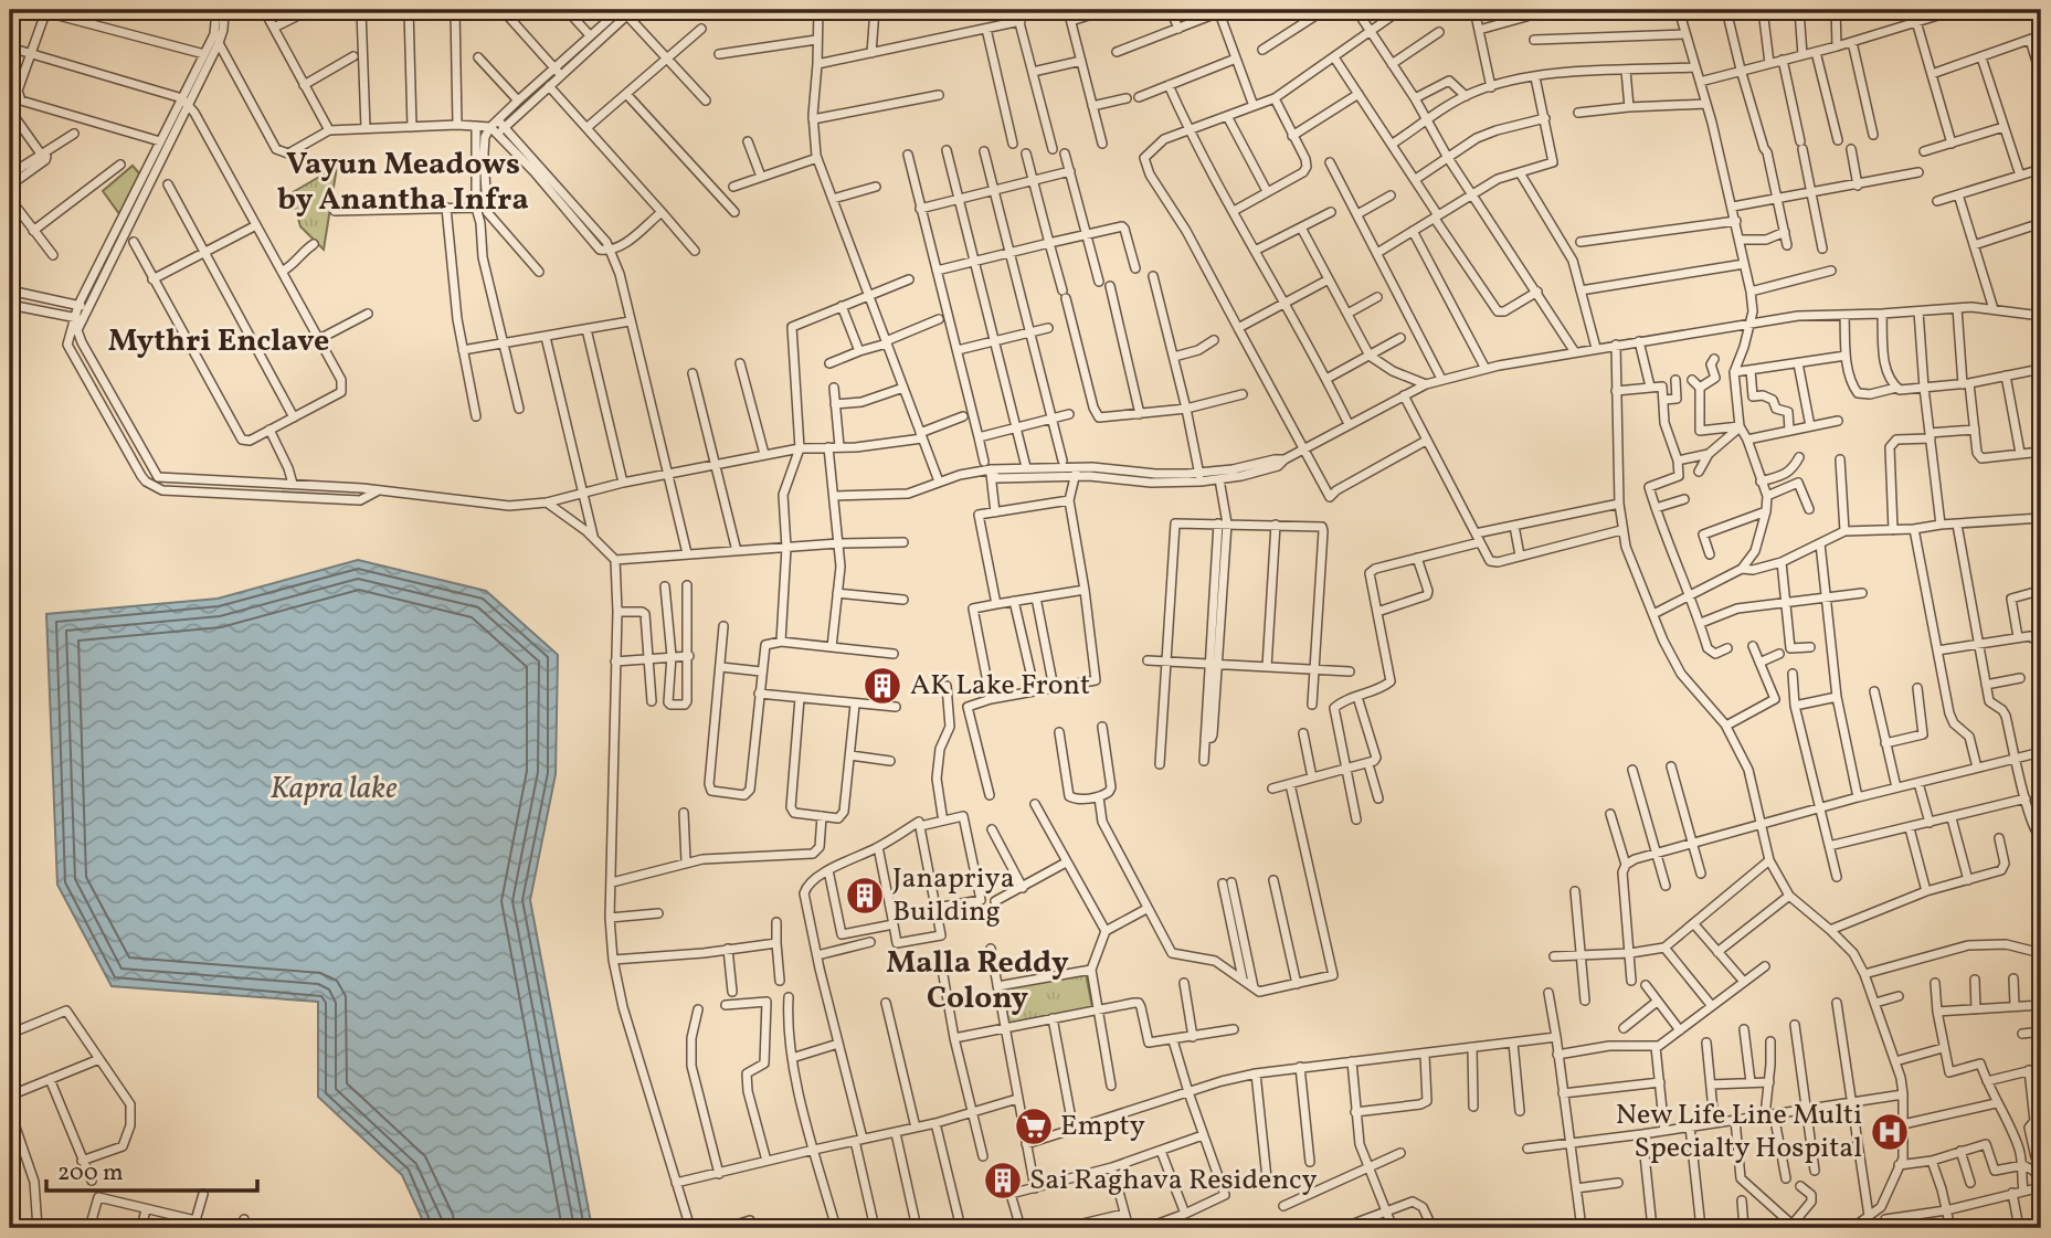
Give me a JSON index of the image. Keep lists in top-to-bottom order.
{
  "districts": ["Vayun Meadows by Anantha Infra", "Mythri Enclave", "Malla Reddy Colony"],
  "water": ["Kapra lake"],
  "places": {
    "building": ["AK Lake Front", "Janapriya Building", "Sai Raghava Residency"],
    "supermarket": ["Empty"],
    "hospital": ["New Life Line Multi Specialty Hospital"]
  },
  "scale_bar": "200 m"
}
